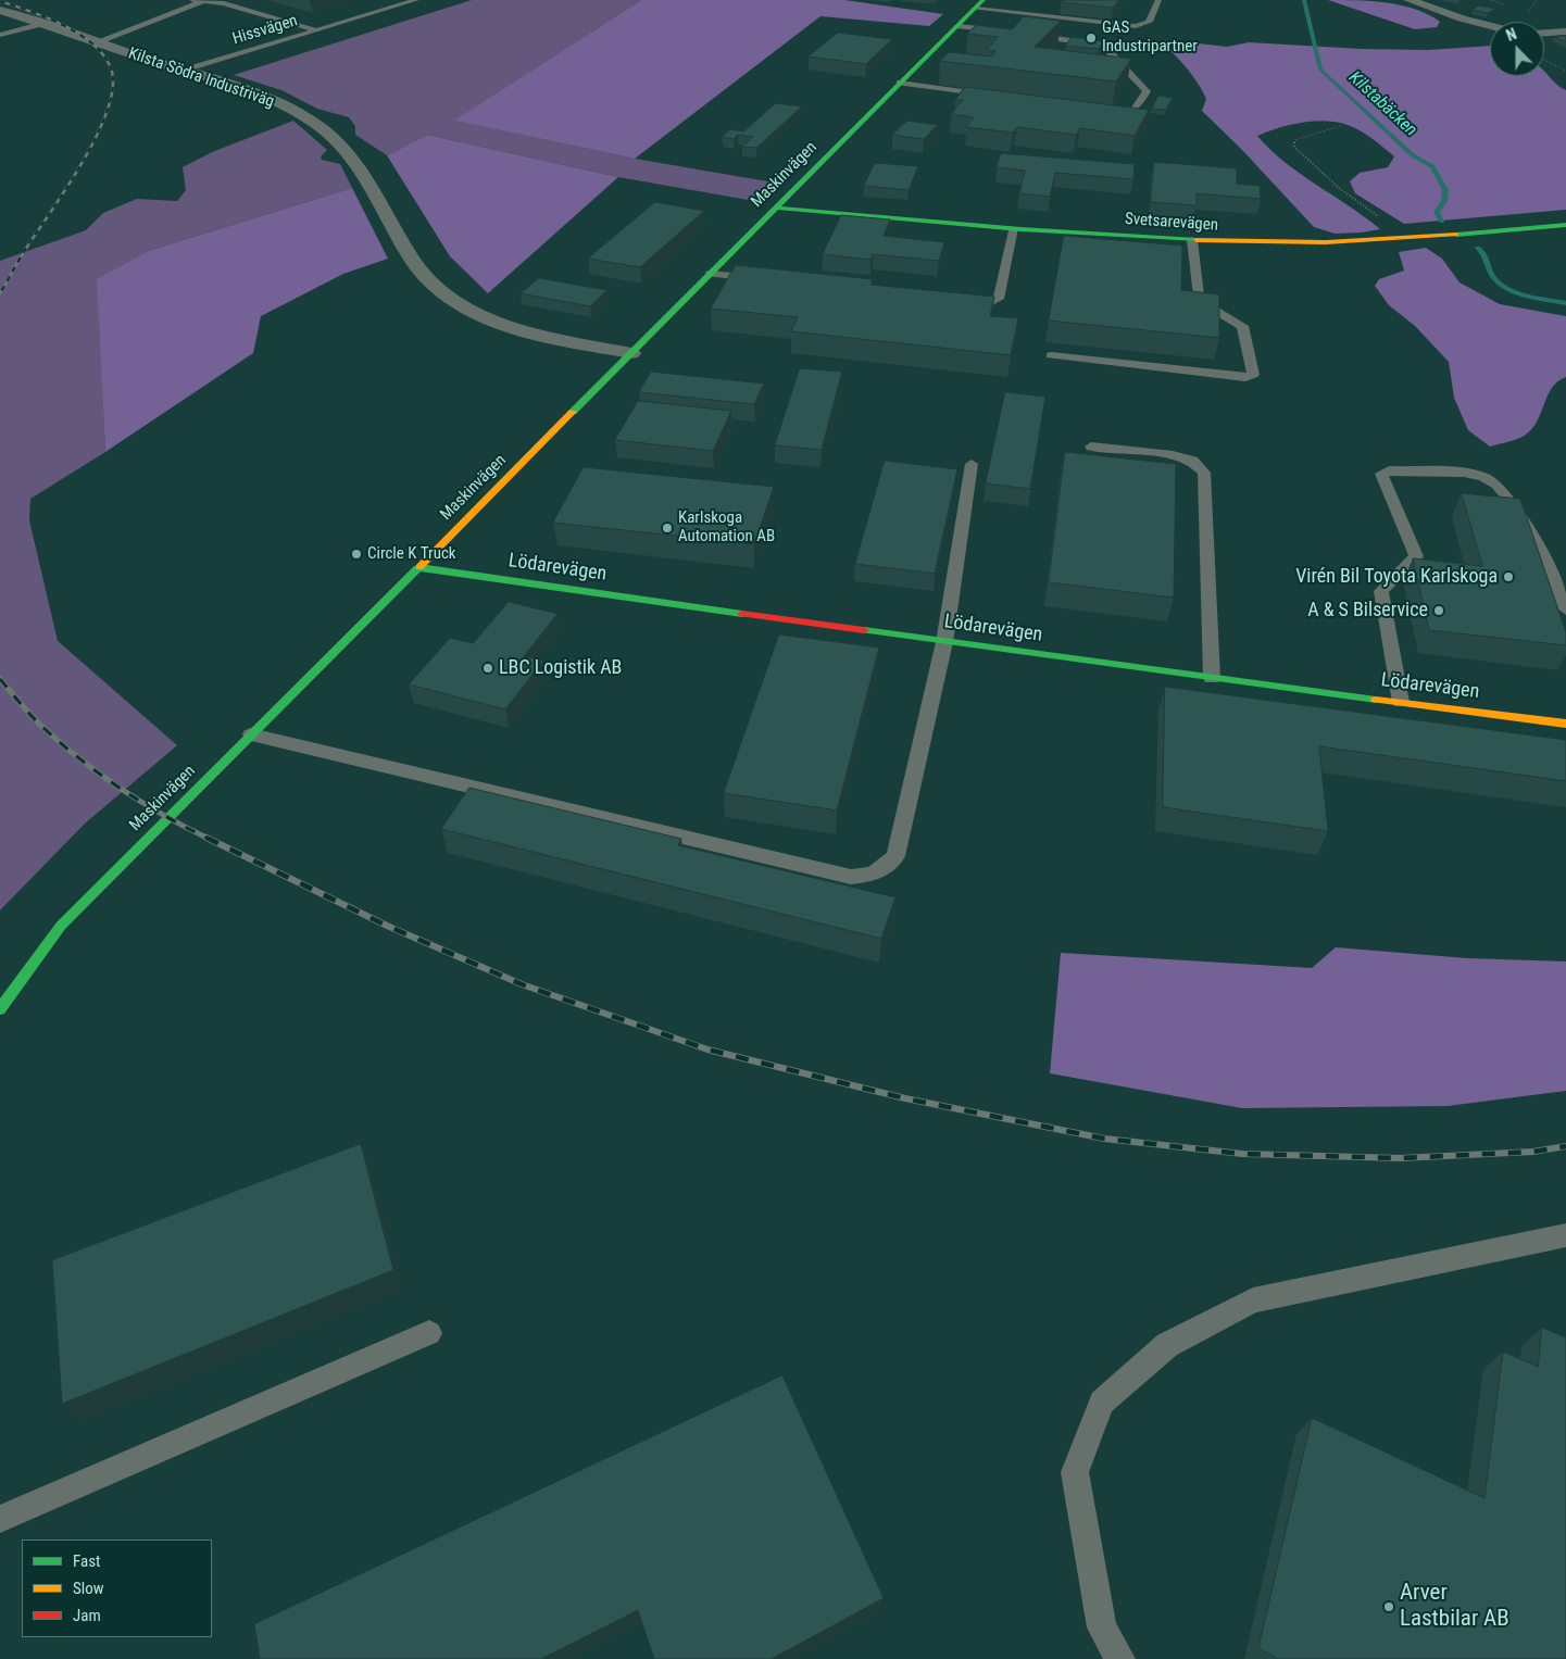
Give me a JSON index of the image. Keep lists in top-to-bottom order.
{
  "streets": {
    "street": [
      "Kilsta Södra Industriväg",
      "Maskinvägen",
      "Svetsarevägen",
      "Lödarevägen"
    ],
    "lane": ["Hissvägen"]
  },
  "crossings": [
    ["Hissvägen", "Kilsta Södra Industriväg"],
    ["Kilsta Södra Industriväg", "Maskinvägen"],
    ["Maskinvägen", "Svetsarevägen"],
    ["Maskinvägen", "Lödarevägen"]
  ],
  "water": ["Kilstabäcken"],
  "places": [
    "GAS Industripartner",
    "Karlskoga Automation AB",
    "Circle K Truck",
    "Virén Bil Toyota Karlskoga",
    "A & S Bilservice",
    "LBC Logistik AB",
    "Arver Lastbilar AB"
  ],
  "legend": ["Fast", "Slow", "Jam"],
  "north": "top"
}
